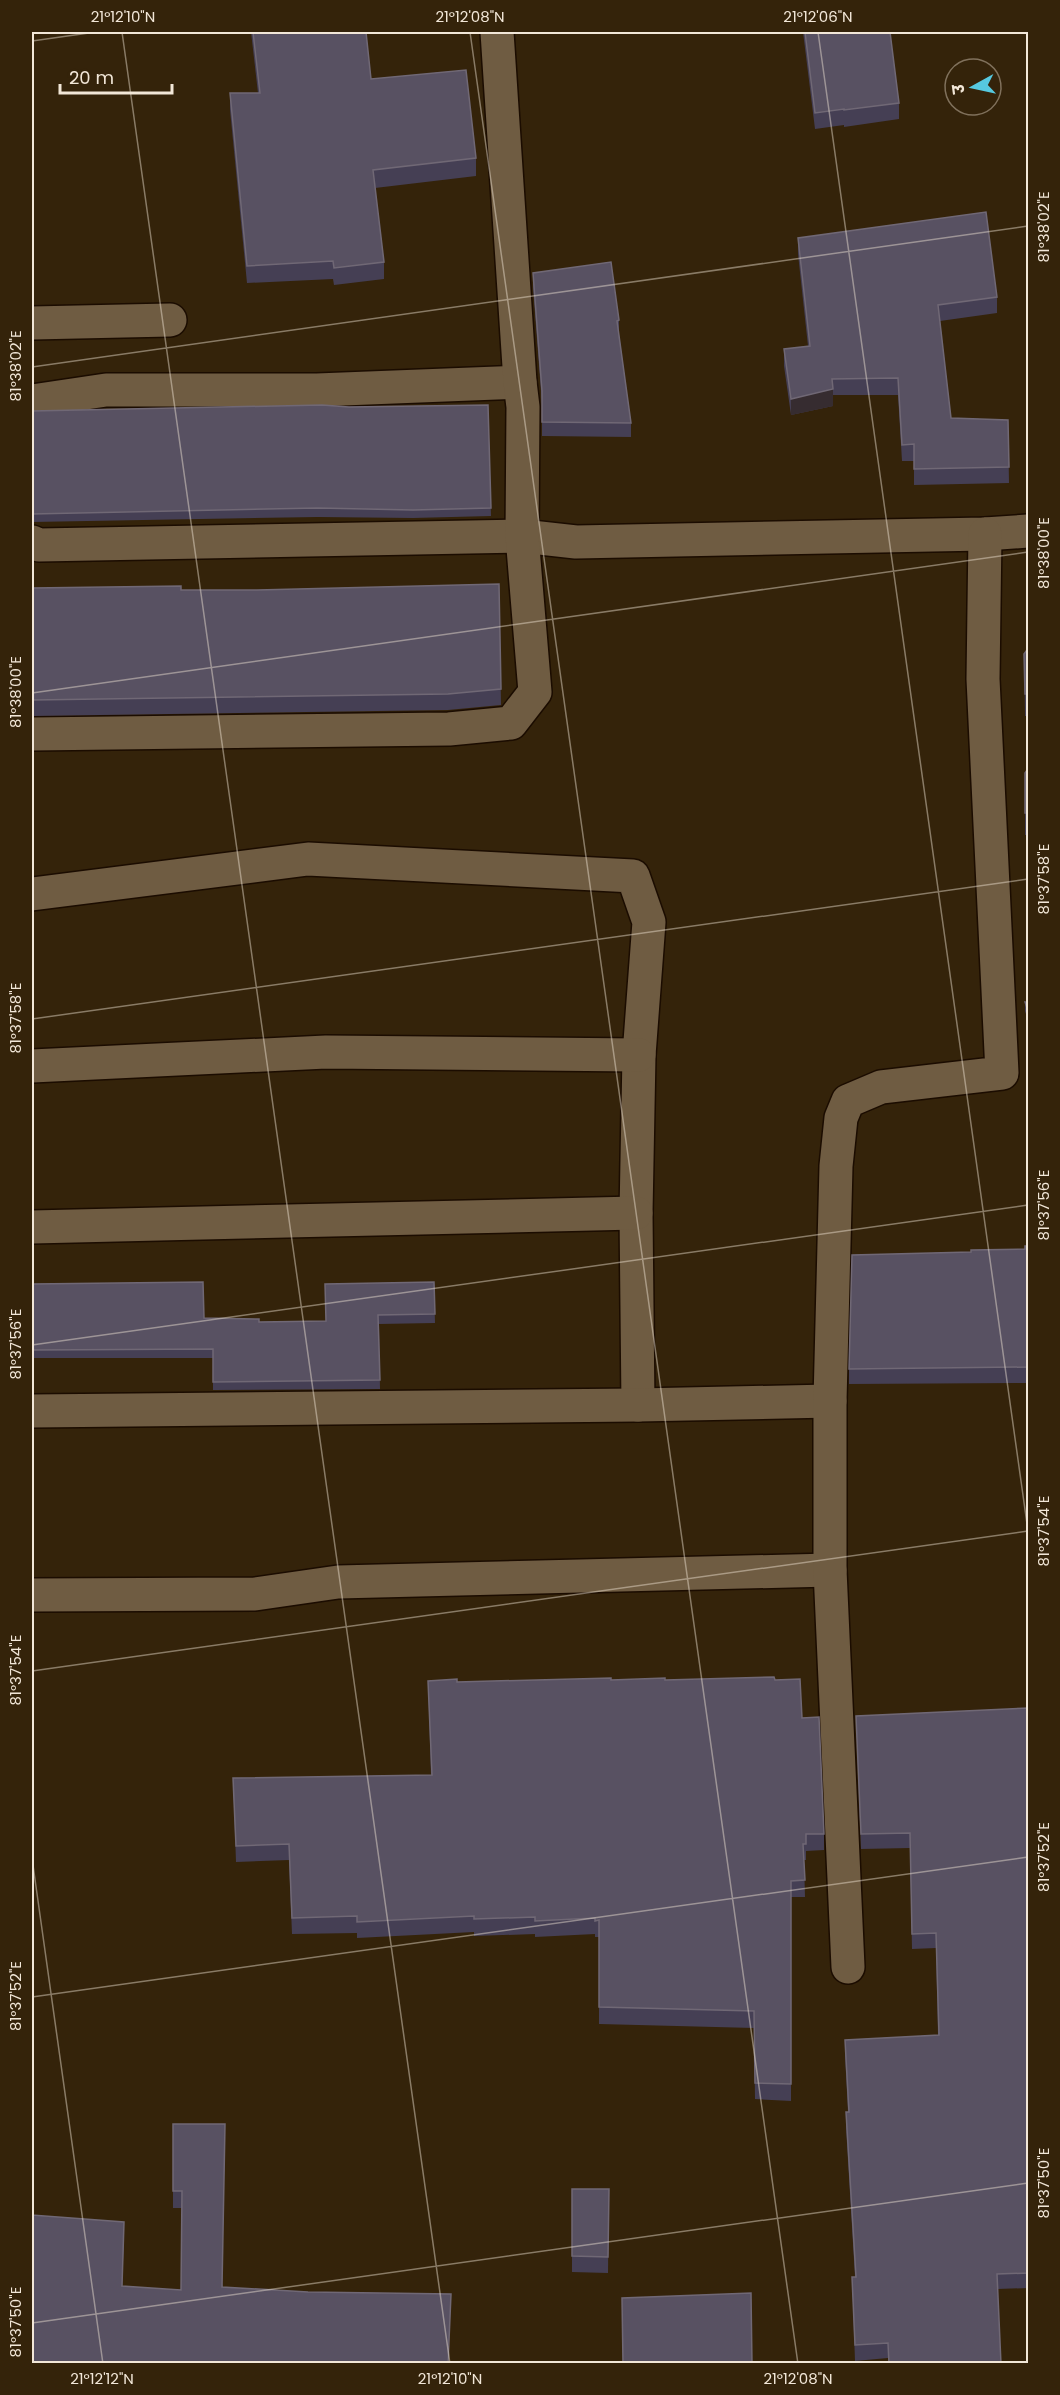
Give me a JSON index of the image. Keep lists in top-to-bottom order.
{
  "scale_bar": "20 m",
  "north": "left",
  "coordinates": [
    "21°12'10\"N",
    "21°12'08\"N",
    "21°12'06\"N",
    "81°38'02\"E",
    "81°38'00\"E",
    "81°37'58\"E",
    "81°37'56\"E",
    "81°37'54\"E",
    "81°37'52\"E",
    "81°37'50\"E",
    "21°12'12\"N"
  ]
}
